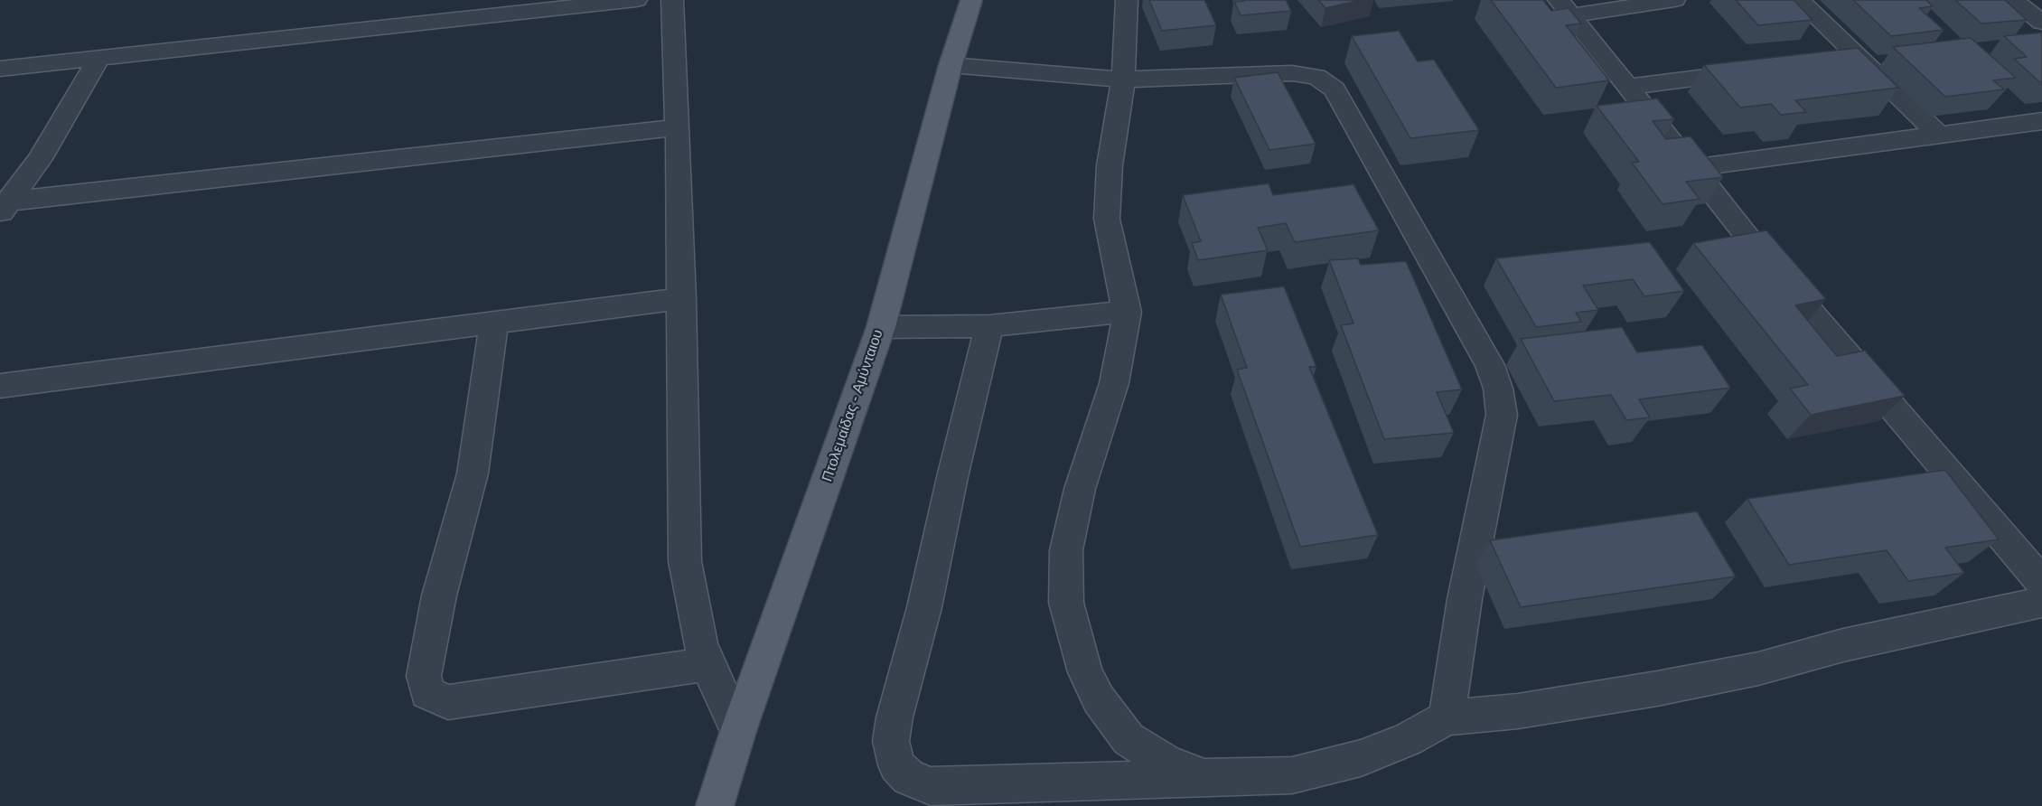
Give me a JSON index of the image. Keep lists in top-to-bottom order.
{
  "streets": {
    "main road": ["Πτολεμαίδας - Αμύνταιου"]
  }
}
